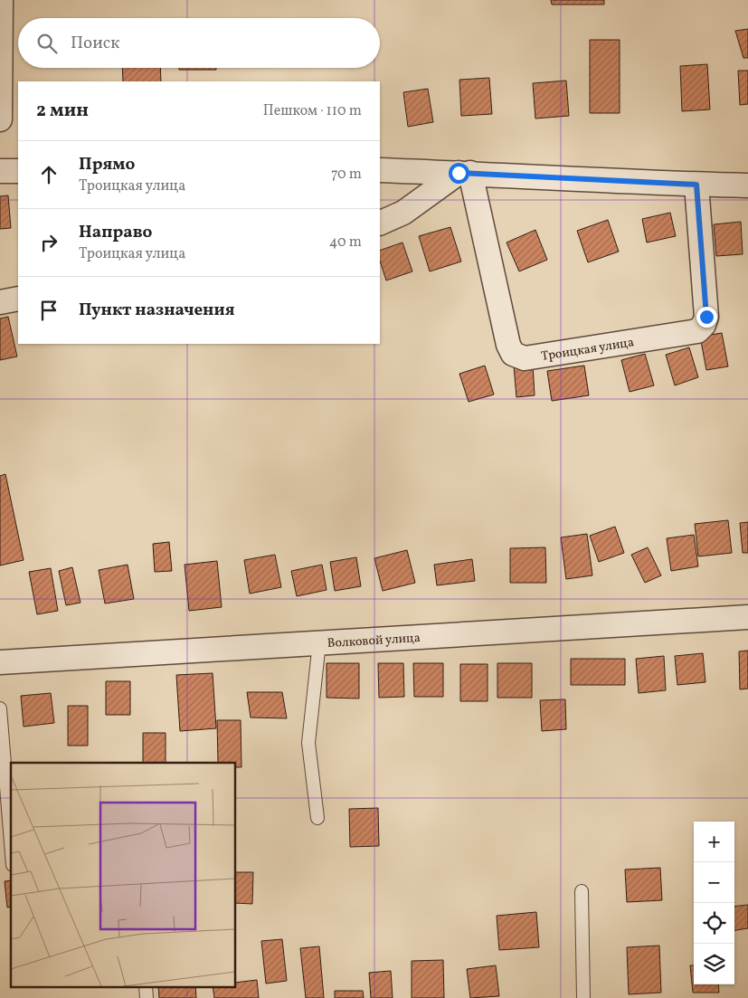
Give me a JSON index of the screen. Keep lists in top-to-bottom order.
{
  "streets": {
    "street": ["Троицкая улица", "Волковой улица"]
  },
  "page": {
    "search": "Поиск",
    "heading": ["2 мин", "Пешком · 110 m"],
    "list": [
      ["Прямо", "Троицкая улица", "70 m"],
      ["Направо", "Троицкая улица", "40 m"],
      "Пункт назначения"
    ],
    "map_buttons": ["+", "−"]
  }
}
